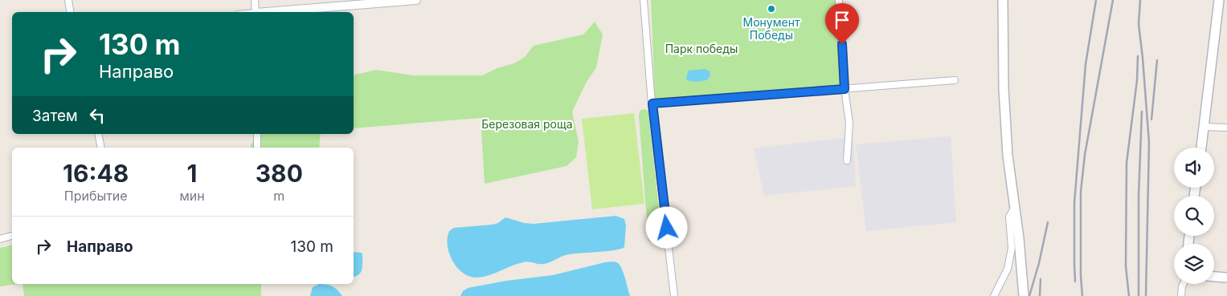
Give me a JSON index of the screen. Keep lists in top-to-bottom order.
{
  "parks": ["Парк победы", "Березовая роща"],
  "places": ["Монумент Победы"],
  "page": {
    "turn": ["130 m", "Направо"],
    "then": "Затем",
    "eta": [
      "16:48",
      "Прибытие",
      "1",
      "мин",
      "380",
      "m"
    ],
    "list": [
      {
        "name": "Направо",
        "value": "130 m"
      }
    ]
  }
}
